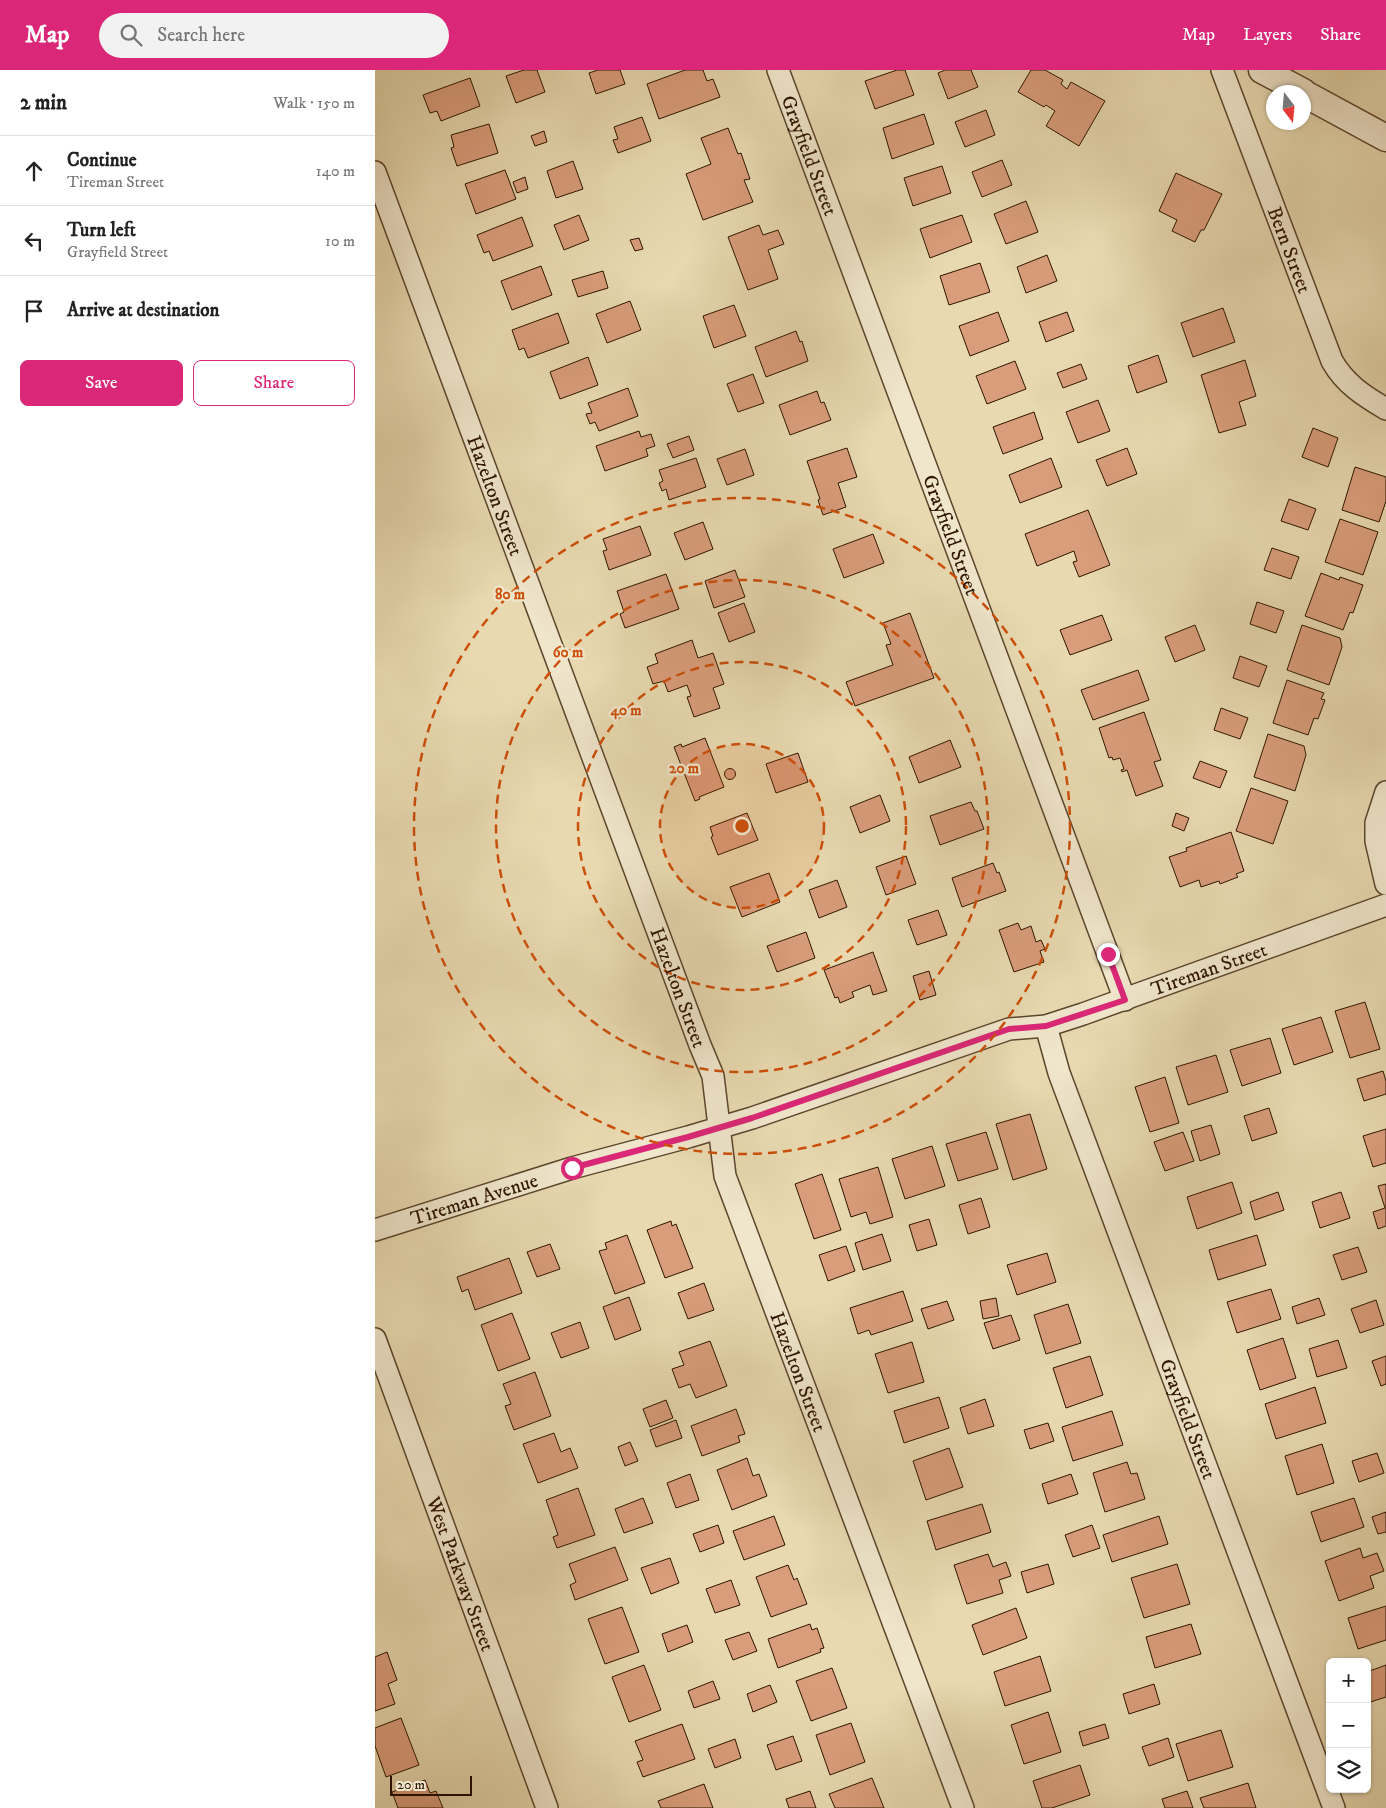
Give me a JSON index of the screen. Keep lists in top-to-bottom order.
{
  "streets": {
    "street": [
      "Grayfield Street",
      "Bern Street",
      "Hazelton Street",
      "Tireman Street",
      "Tireman Avenue",
      "West Parkway Street"
    ]
  },
  "crossings": [
    ["Grayfield Street", "Tireman Street"],
    ["Hazelton Street", "Tireman Street"],
    ["Tireman Street", "Tireman Avenue"]
  ],
  "scale_bar": "20 m",
  "north": "bottom",
  "page": {
    "header": "Map",
    "search": "Search here",
    "nav": ["Map", "Layers", "Share"],
    "heading": ["2 min", "Walk · 150 m"],
    "list": [
      ["Continue", "Tireman Street", "140 m"],
      ["Turn left", "Grayfield Street", "10 m"],
      "Arrive at destination"
    ],
    "buttons": ["Save", "Share"],
    "map_buttons": ["+", "−"],
    "scale": "20 m"
  },
  "rings": [
    "80 m",
    "60 m",
    "40 m",
    "20 m"
  ]
}
